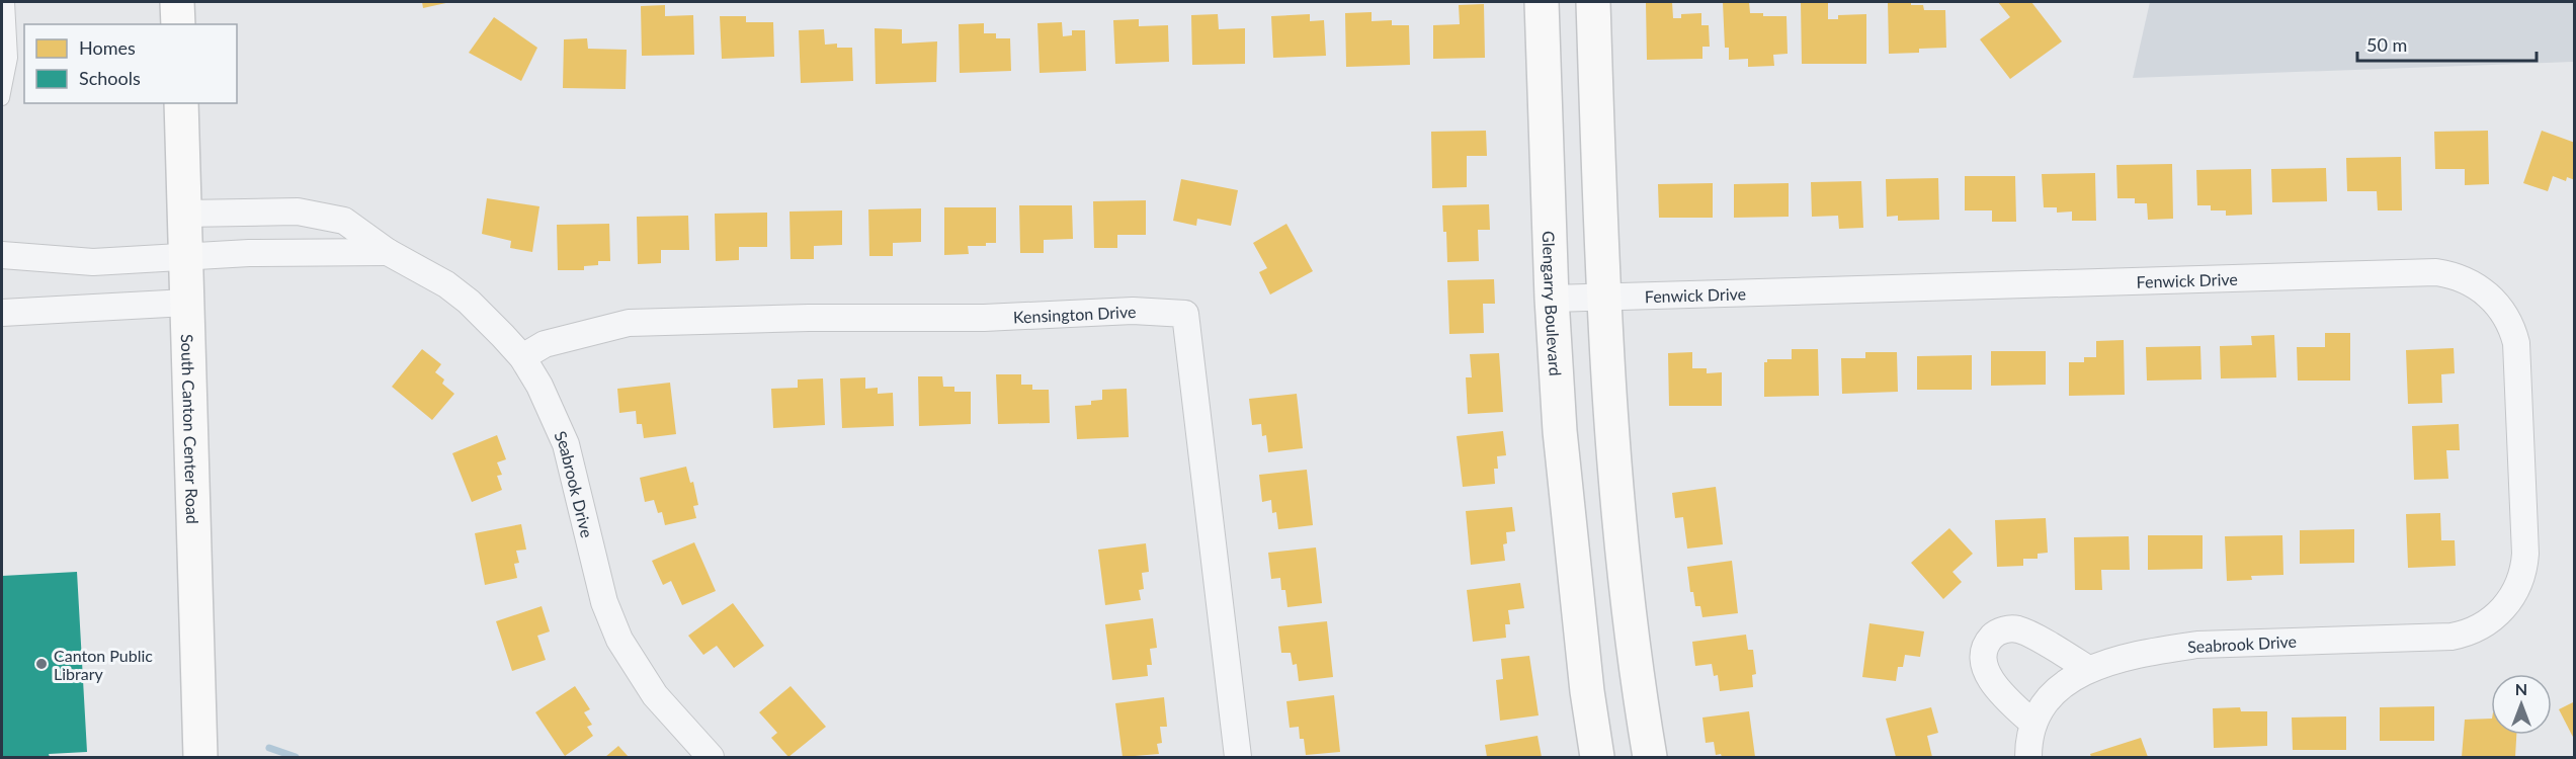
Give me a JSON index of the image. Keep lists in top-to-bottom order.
{
  "streets": {
    "street": [
      "Fenwick Drive",
      "Glengarry Boulevard",
      "Kensington Drive",
      "South Canton Center Road",
      "Seabrook Drive"
    ]
  },
  "crossings": [
    ["Fenwick Drive", "Glengarry Boulevard"],
    ["Fenwick Drive", "Seabrook Drive"],
    ["Kensington Drive", "Seabrook Drive"],
    ["South Canton Center Road", "Seabrook Drive"]
  ],
  "places": ["Canton Public Library"],
  "legend": ["Homes", "Schools"],
  "scale_bar": "50 m",
  "north": "top"
}
